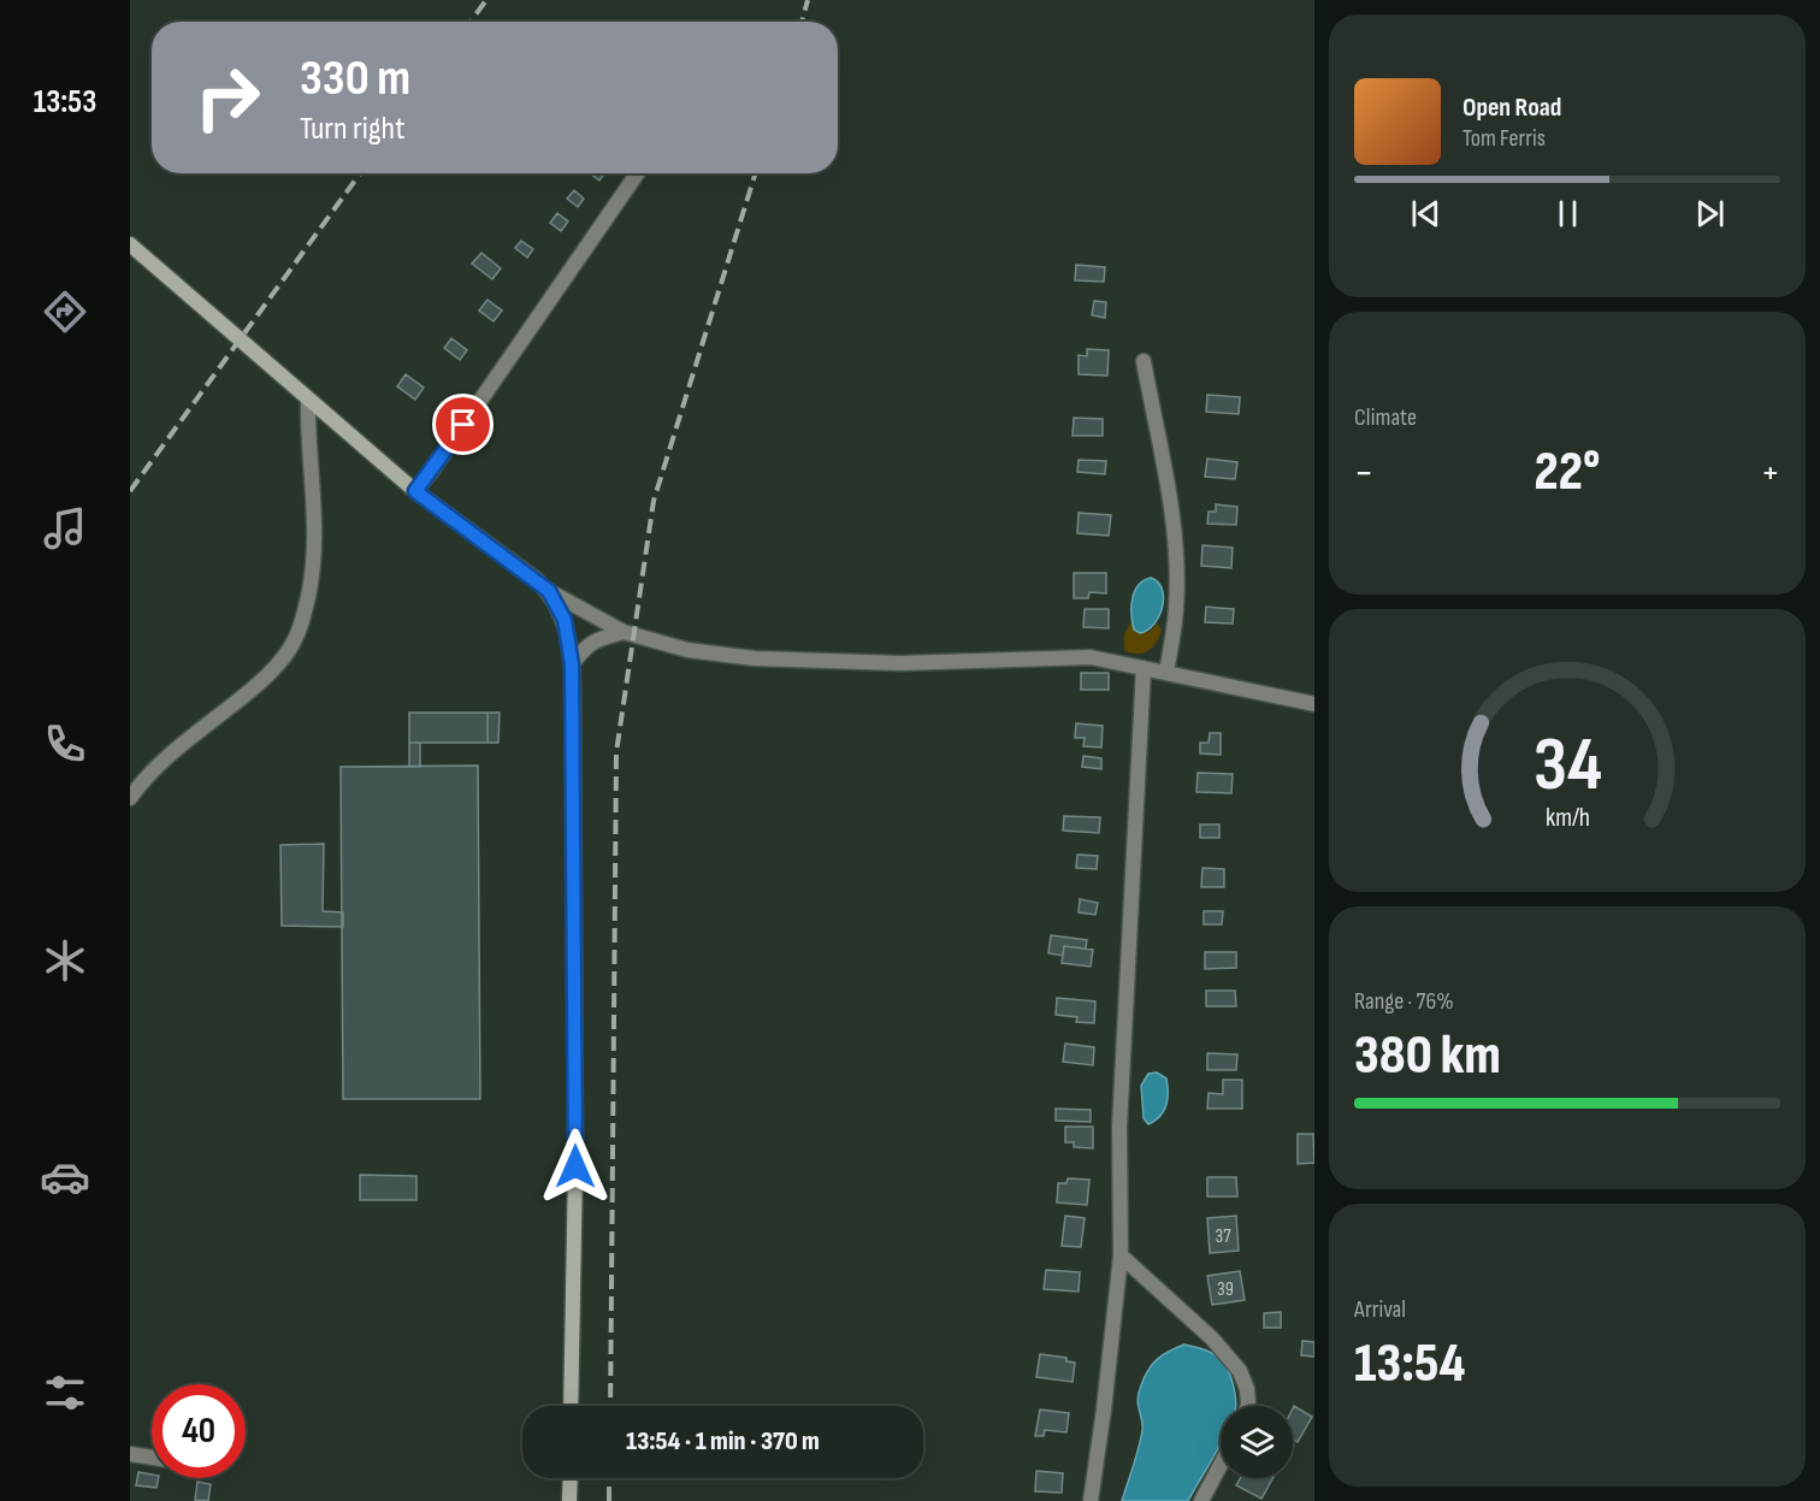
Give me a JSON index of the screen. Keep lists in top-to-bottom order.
{
  "house_numbers": ["37", "39"],
  "page": {
    "tabs": "13:53",
    "turn": ["330 m", "Turn right"],
    "song": ["Open Road", "Tom Ferris"],
    "tile": [
      "Climate",
      ["Range · 76%", "380 km"],
      ["Arrival", "13:54"]
    ],
    "heat": ["−", "22°", "+"],
    "limit": "40",
    "trip": "13:54 · 1 min · 370 m",
    "gauge": ["34", "km/h"]
  }
}
